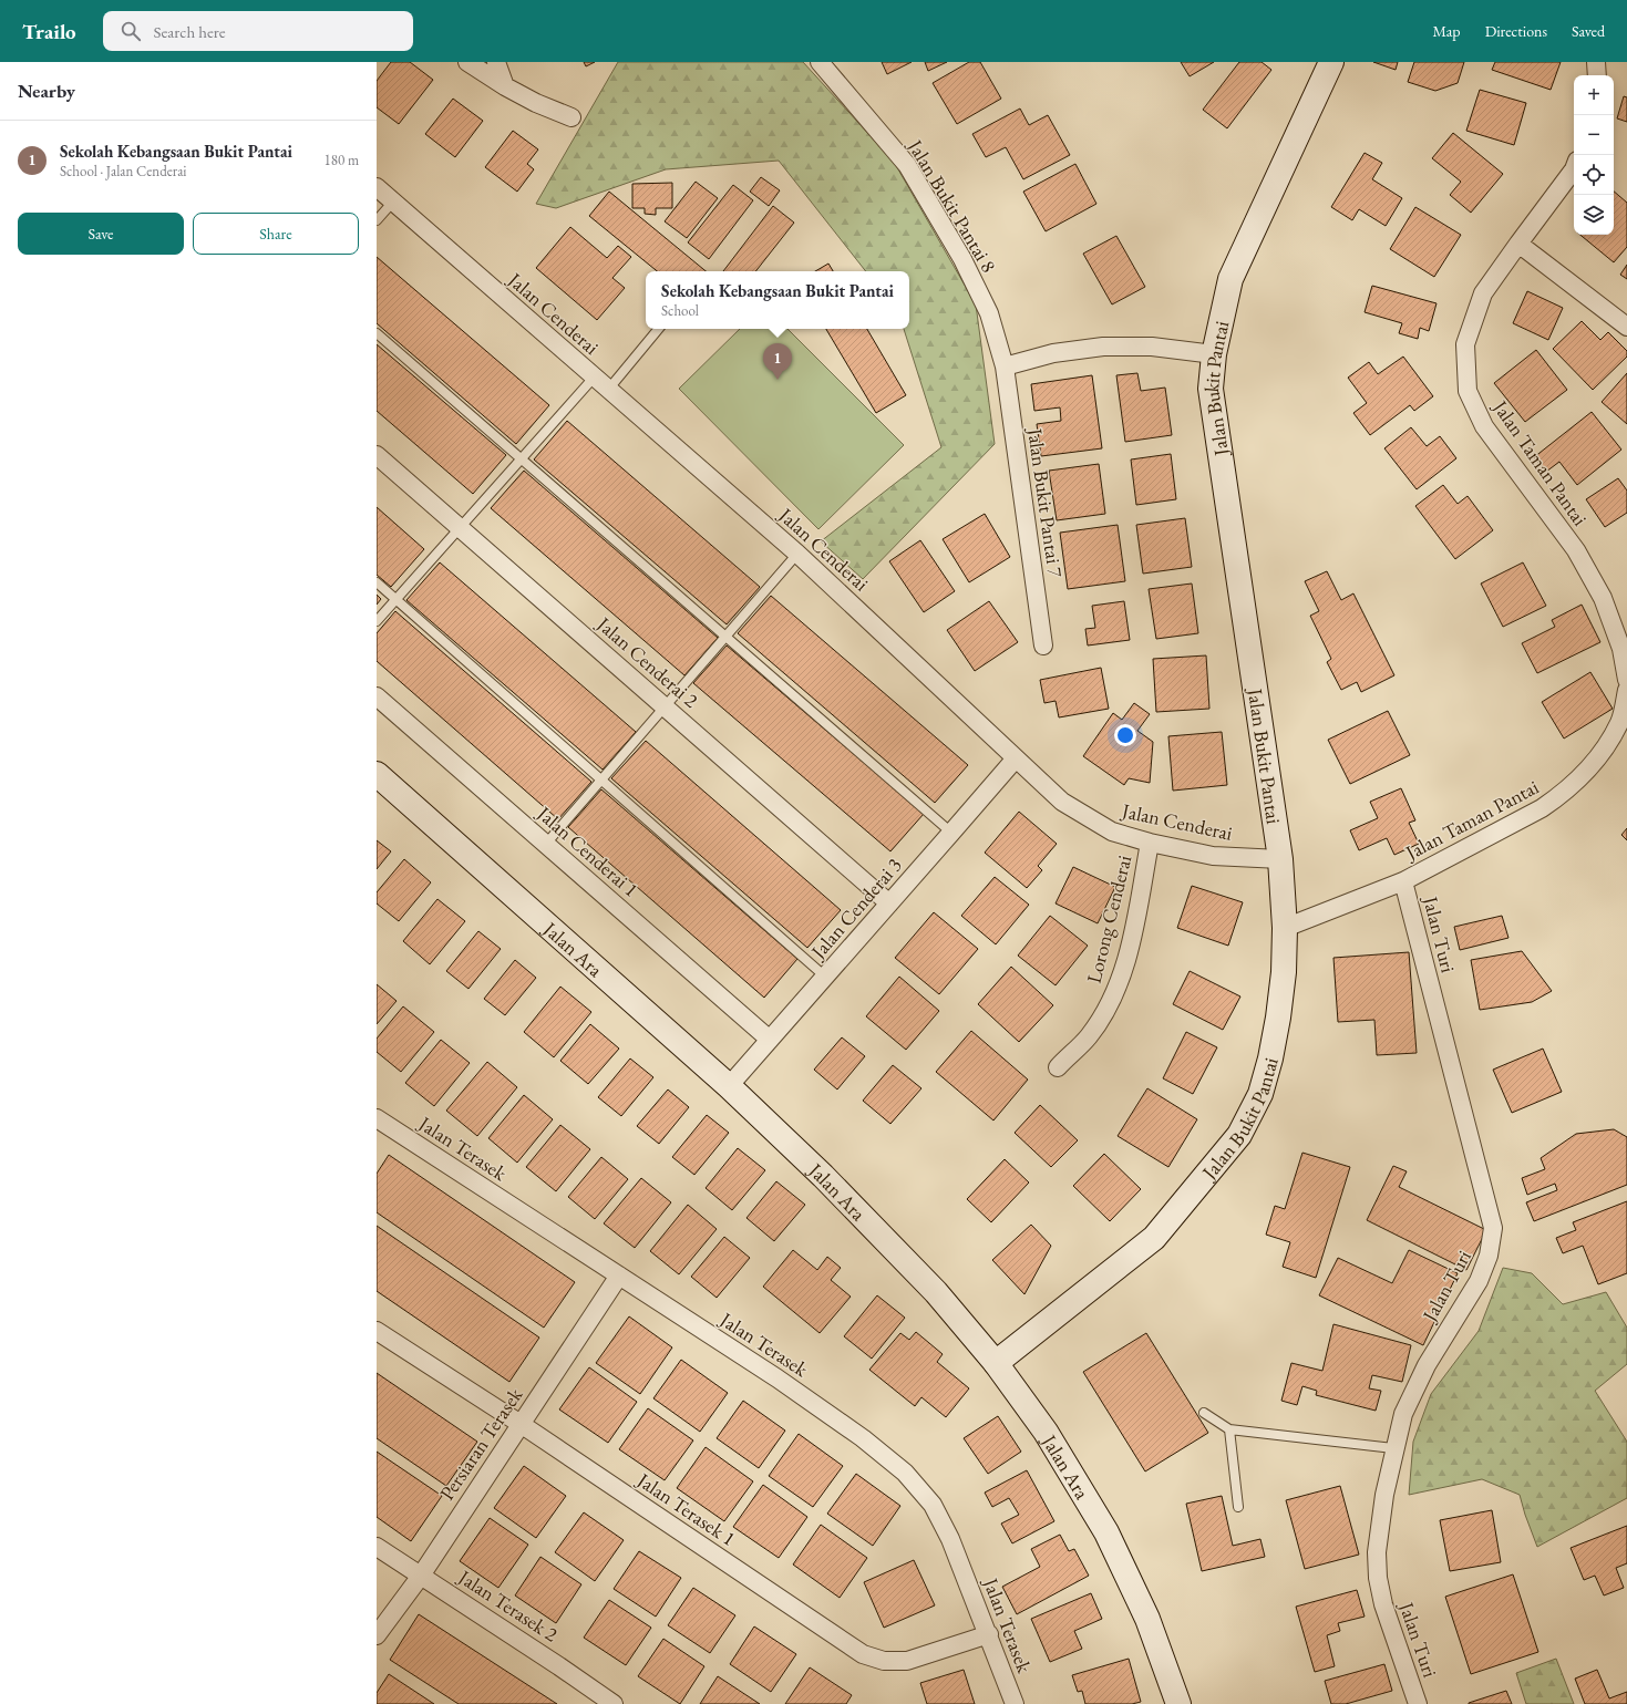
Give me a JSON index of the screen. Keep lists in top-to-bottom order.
{
  "streets": {
    "street": [
      "Jalan Bukit Pantai 8",
      "Jalan Cenderai",
      "Jalan Bukit Pantai",
      "Jalan Taman Pantai",
      "Jalan Bukit Pantai 7",
      "Jalan Cenderai 2",
      "Jalan Cenderai 1",
      "Jalan Cenderai 3",
      "Lorong Cenderai",
      "Jalan Turi",
      "Jalan Ara",
      "Jalan Terasek",
      "Persiaran Terasek",
      "Jalan Terasek 1",
      "Jalan Terasek 2"
    ]
  },
  "crossings": [
    ["Jalan Bukit Pantai 8", "Jalan Bukit Pantai 7"],
    ["Jalan Cenderai", "Jalan Bukit Pantai"],
    ["Jalan Cenderai", "Jalan Cenderai 3"],
    ["Jalan Cenderai", "Lorong Cenderai"],
    ["Jalan Bukit Pantai", "Jalan Taman Pantai"],
    ["Jalan Bukit Pantai", "Jalan Ara"],
    ["Jalan Taman Pantai", "Jalan Turi"],
    ["Jalan Cenderai 2", "Jalan Cenderai 3"],
    ["Jalan Cenderai 1", "Jalan Cenderai 3"],
    ["Jalan Cenderai 3", "Jalan Ara"],
    ["Jalan Terasek", "Persiaran Terasek"],
    ["Jalan Terasek", "Jalan Terasek 1"],
    ["Persiaran Terasek", "Jalan Terasek 1"],
    ["Persiaran Terasek", "Jalan Terasek 2"]
  ],
  "page": {
    "header": "Trailo",
    "search": "Search here",
    "nav": ["Map", "Directions", "Saved"],
    "heading": "Nearby",
    "map_buttons": ["+", "−"],
    "list": [
      {
        "mark": "1",
        "name": "Sekolah Kebangsaan Bukit Pantai",
        "note": "School · Jalan Cenderai",
        "value": "180 m"
      }
    ],
    "buttons": ["Save", "Share"],
    "popup": ["Sekolah Kebangsaan Bukit Pantai", "School"],
    "pins": "1"
  }
}
